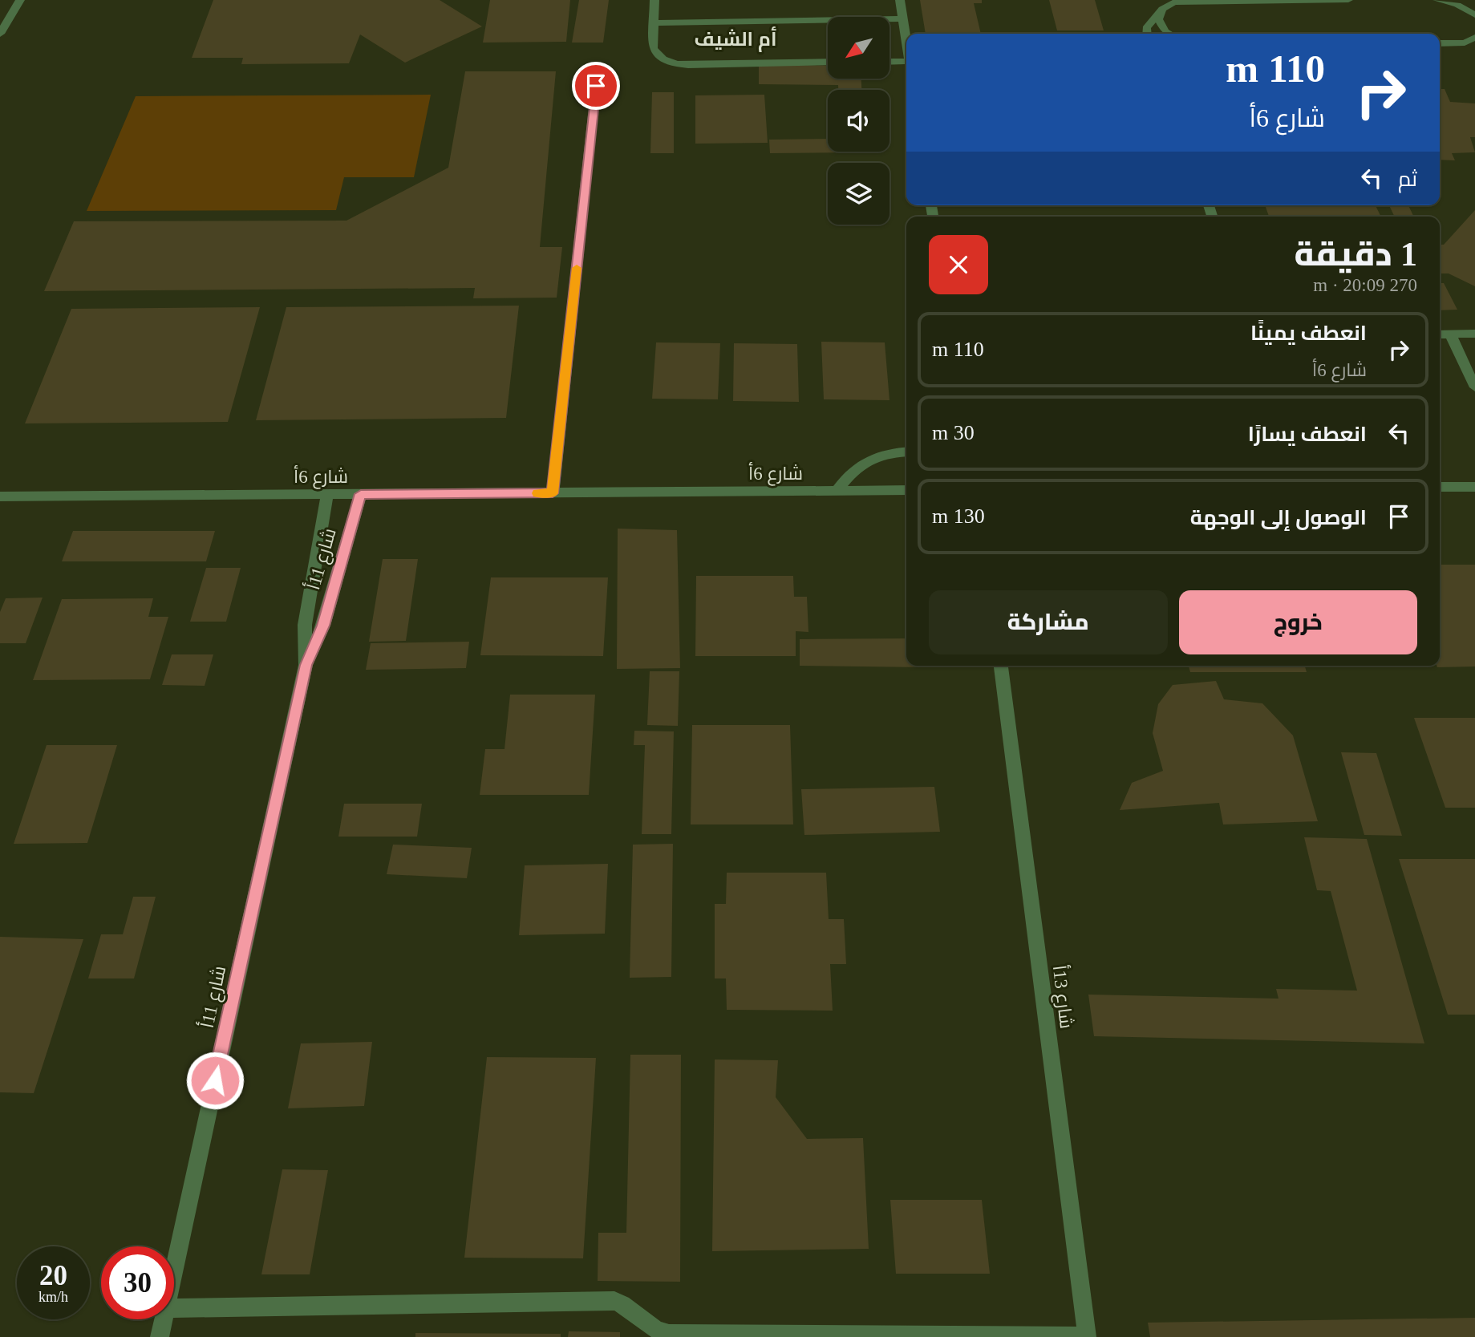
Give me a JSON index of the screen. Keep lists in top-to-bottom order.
{
  "streets": {
    "street": ["شارع 6أ", "شارع 11أ", "شارع 13أ"]
  },
  "crossings": [
    ["شارع 6أ", "شارع 11أ"]
  ],
  "districts": ["أم الشيف"],
  "north": "bottom left",
  "page": {
    "turn": ["110 m", "شارع 6أ"],
    "then": "ثم",
    "heading": ["1 دقيقة", "270 m · 20:09"],
    "list": [
      {
        "name": "انعطف يمينًا",
        "note": "شارع 6أ",
        "value": "110 m"
      },
      {
        "name": "انعطف يسارًا",
        "value": "30 m"
      },
      {
        "name": "الوصول إلى الوجهة",
        "value": "130 m"
      }
    ],
    "buttons": ["خروج", "مشاركة"],
    "speed": "20 km/h",
    "limit": "30"
  }
}
